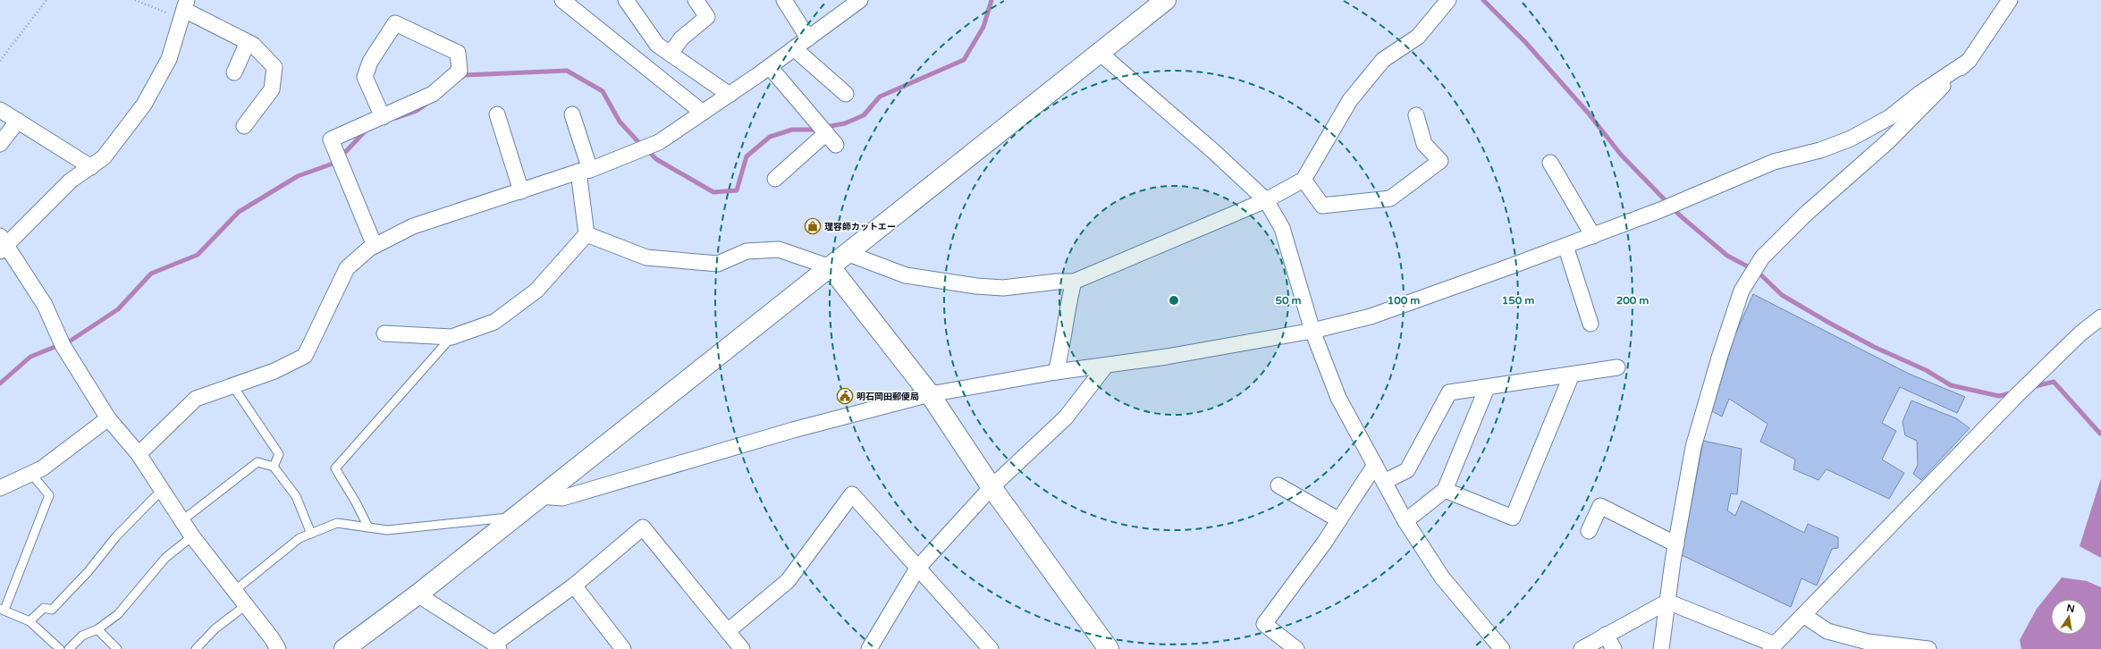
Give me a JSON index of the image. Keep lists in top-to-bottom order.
{
  "places": {
    "shop": ["理容師カットエー"],
    "public building": ["明石岡田郵便局"]
  },
  "north": "top",
  "rings": [
    "50 m",
    "100 m",
    "150 m",
    "200 m"
  ]
}
